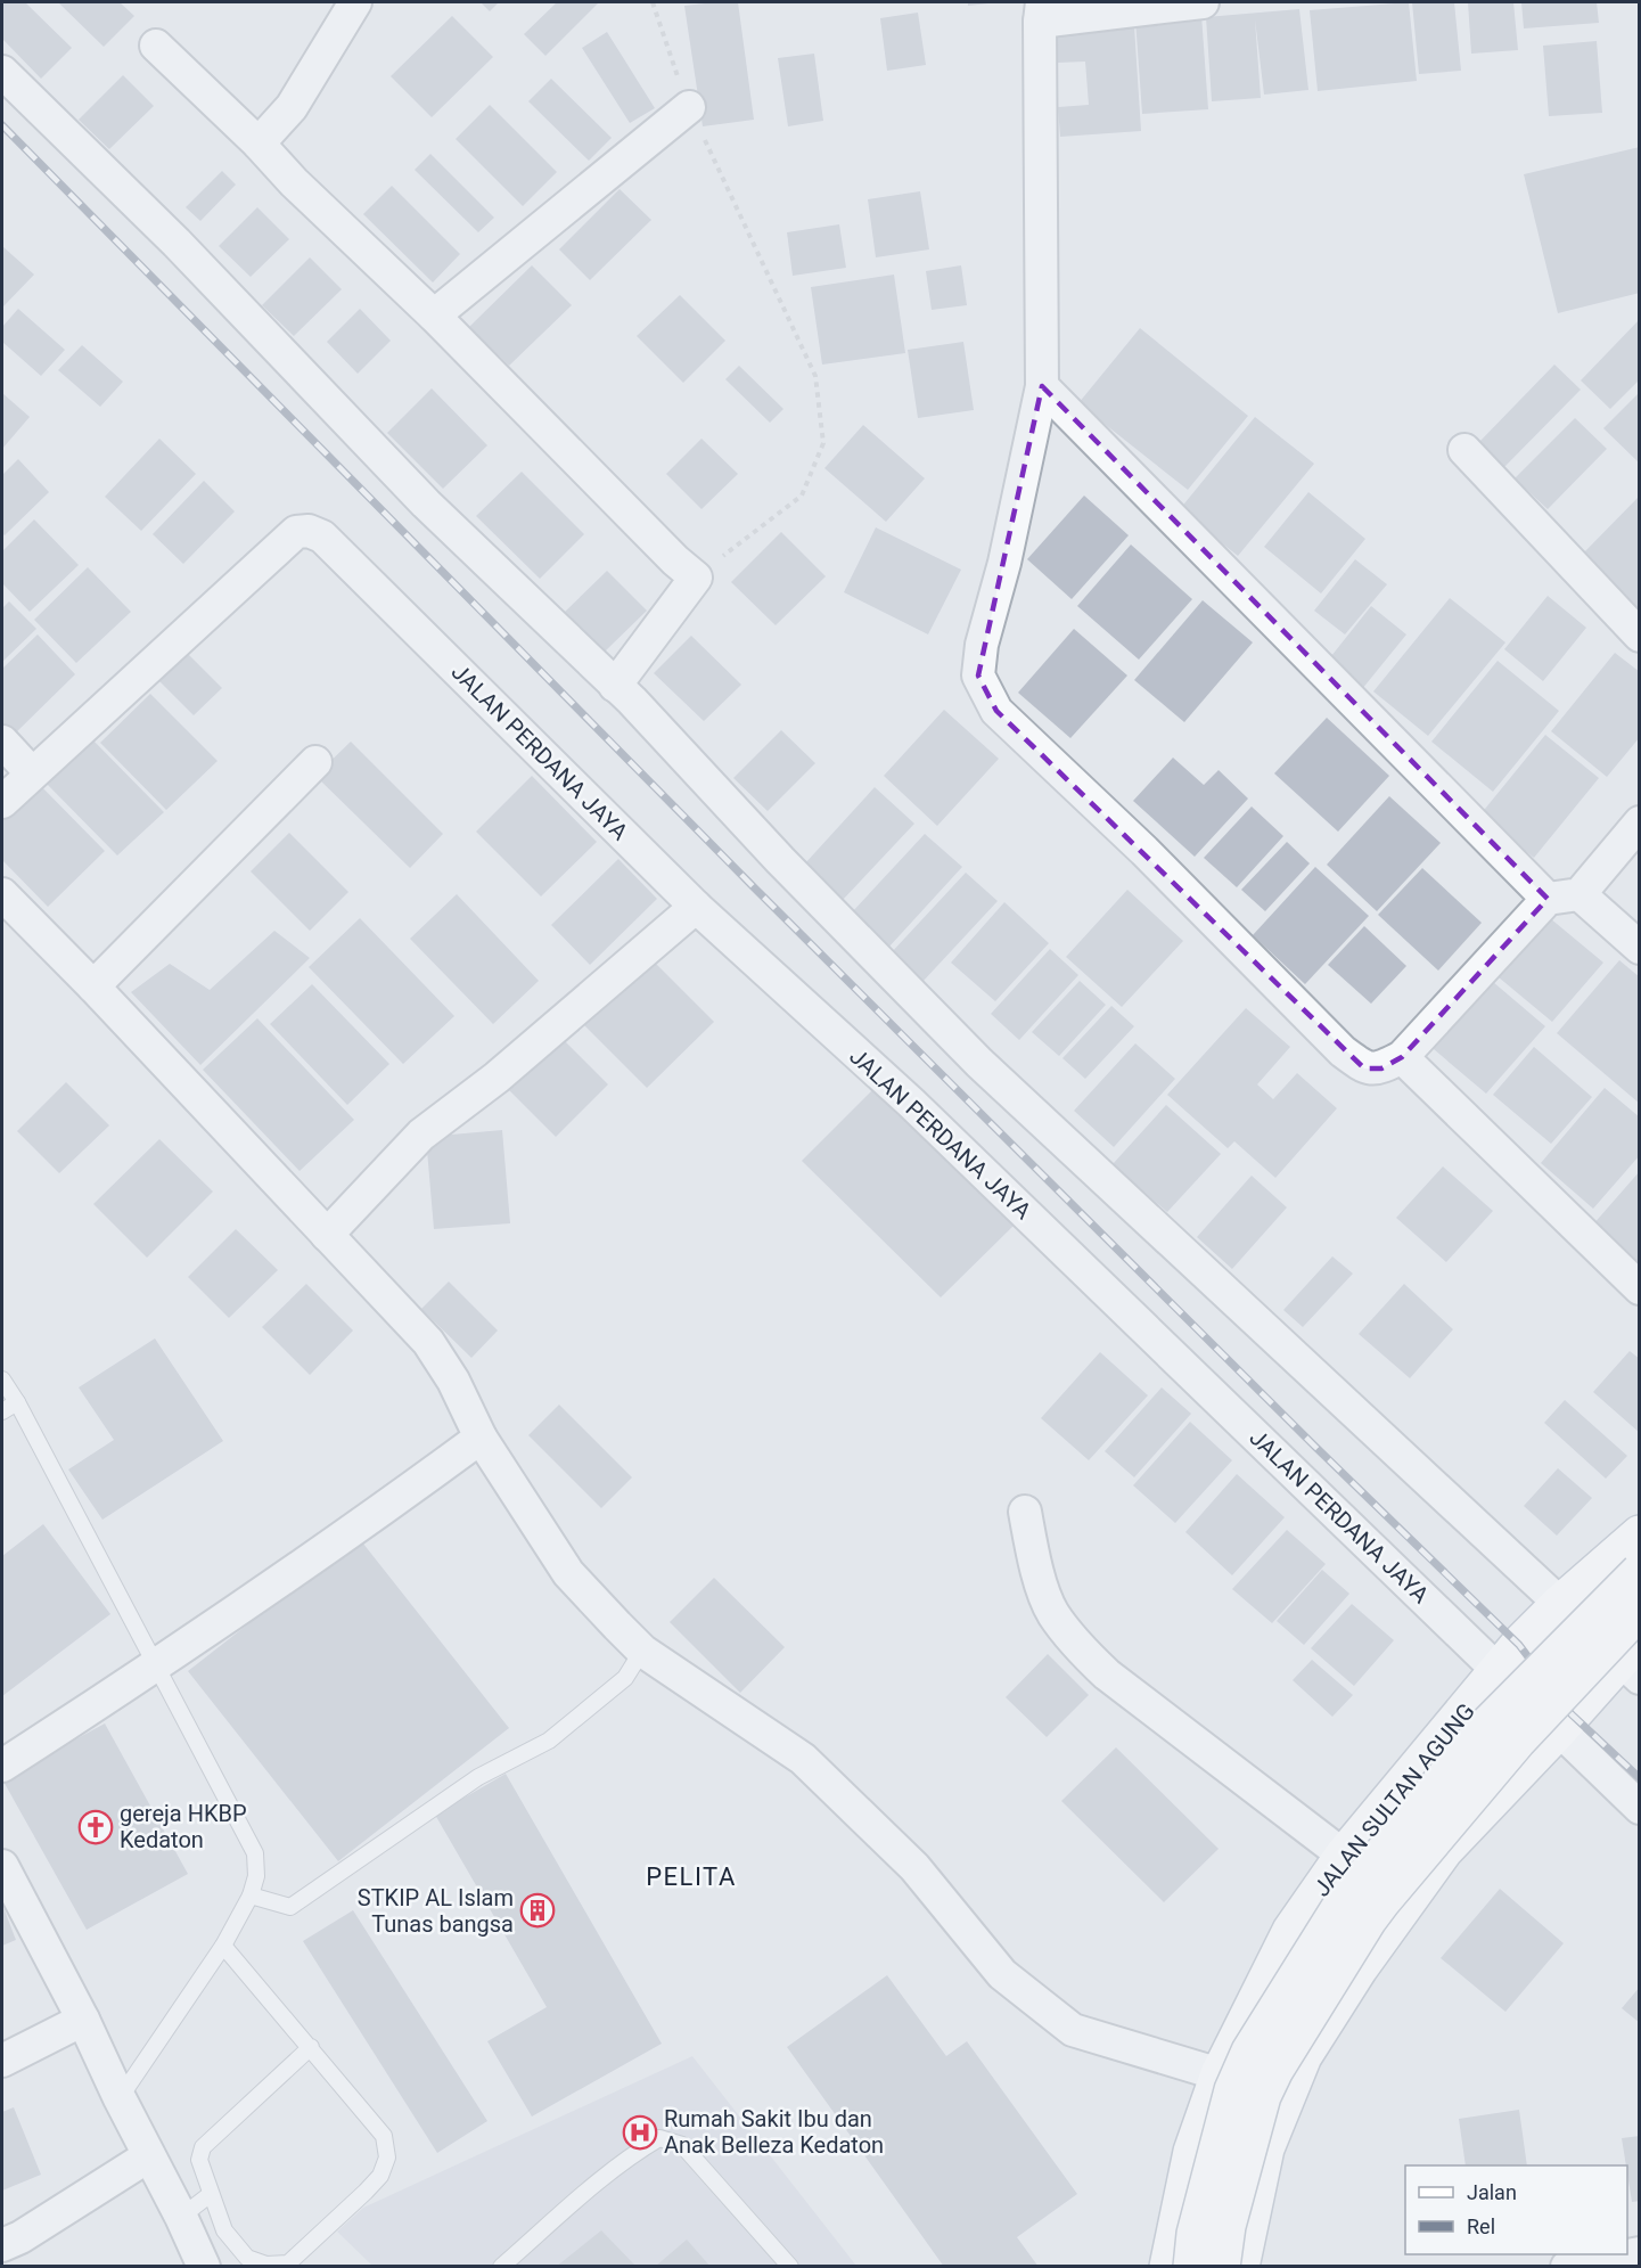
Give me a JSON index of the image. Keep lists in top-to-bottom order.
{
  "streets": {
    "main road": ["JALAN SULTAN AGUNG"],
    "street": ["JALAN PERDANA JAYA"]
  },
  "crossings": [
    ["JALAN PERDANA JAYA", "JALAN SULTAN AGUNG"]
  ],
  "districts": ["PELITA"],
  "places": {
    "church": ["gereja HKBP Kedaton"],
    "building": ["STKIP AL Islam Tunas bangsa"],
    "hospital": ["Rumah Sakit Ibu dan Anak Belleza Kedaton"]
  },
  "legend": ["Jalan", "Rel"]
}
